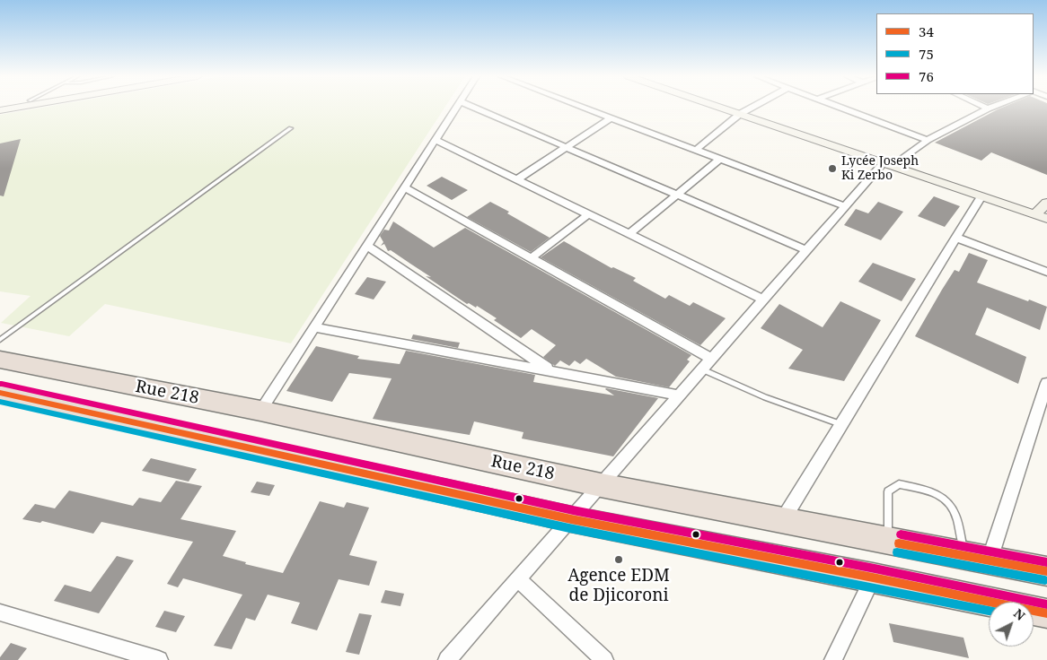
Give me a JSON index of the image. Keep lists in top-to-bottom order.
{
  "streets": {
    "highway": ["Rue 218"]
  },
  "places": ["Lycée Joseph Ki Zerbo", "Agence EDM de Djicoroni"],
  "lines": ["transit line 76", "transit line 34", "transit line 75"],
  "legend": ["34", "75", "76"],
  "north": "top right"
}
